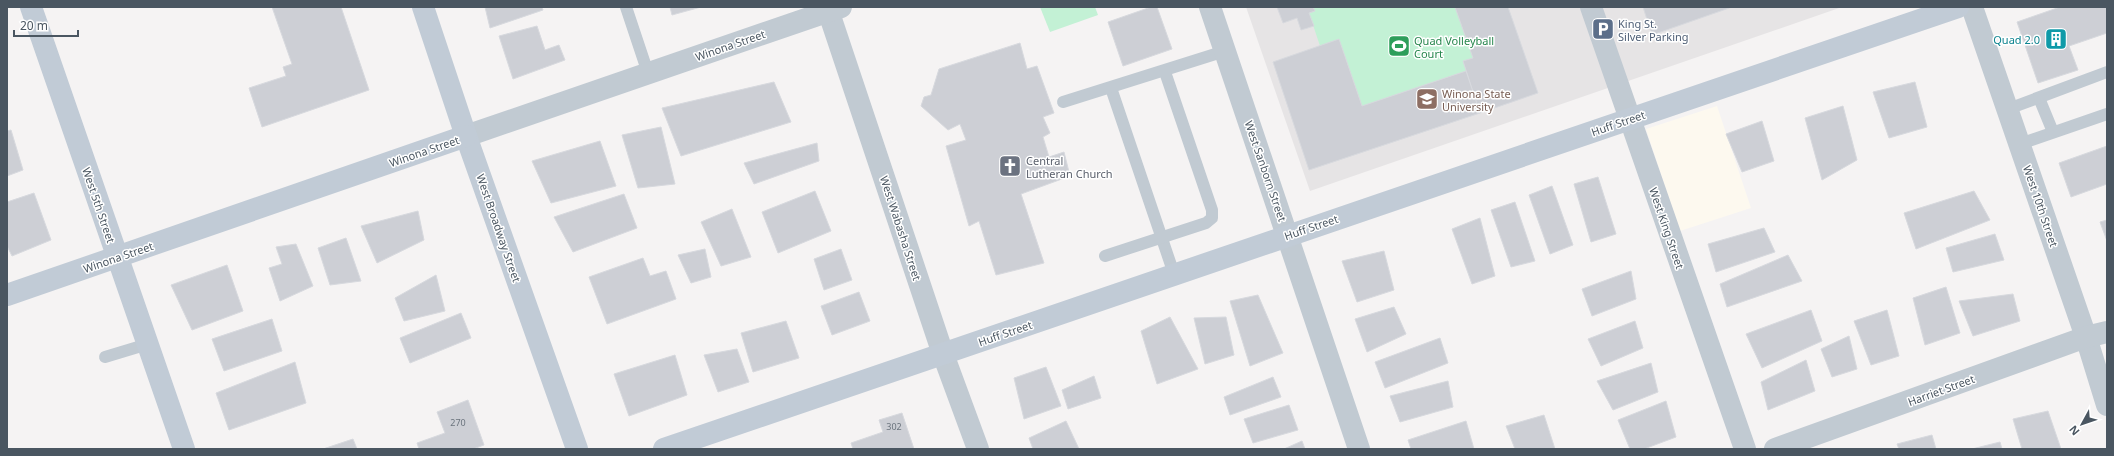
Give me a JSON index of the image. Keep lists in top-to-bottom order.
{
  "streets": {
    "main road": [
      "Winona Street",
      "Huff Street",
      "West 5th Street",
      "West Broadway Street"
    ],
    "street": [
      "West Sanborn Street",
      "West 10th Street",
      "West Wabasha Street",
      "West King Street",
      "Harriet Street"
    ]
  },
  "crossings": [
    ["Winona Street", "West 5th Street"],
    ["Winona Street", "West Broadway Street"],
    ["Winona Street", "West Wabasha Street"],
    ["Huff Street", "West Sanborn Street"],
    ["Huff Street", "West Wabasha Street"],
    ["Huff Street", "West King Street"],
    ["West 10th Street", "Harriet Street"]
  ],
  "places": {
    "parking": ["King St. Silver Parking"],
    "building": ["Quad 2.0"],
    "sports": ["Quad Volleyball Court"],
    "school or university": ["Winona State University"],
    "church": ["Central Lutheran Church"]
  },
  "house_numbers": ["270", "302"],
  "scale_bar": "20 m",
  "north": "bottom left"
}
